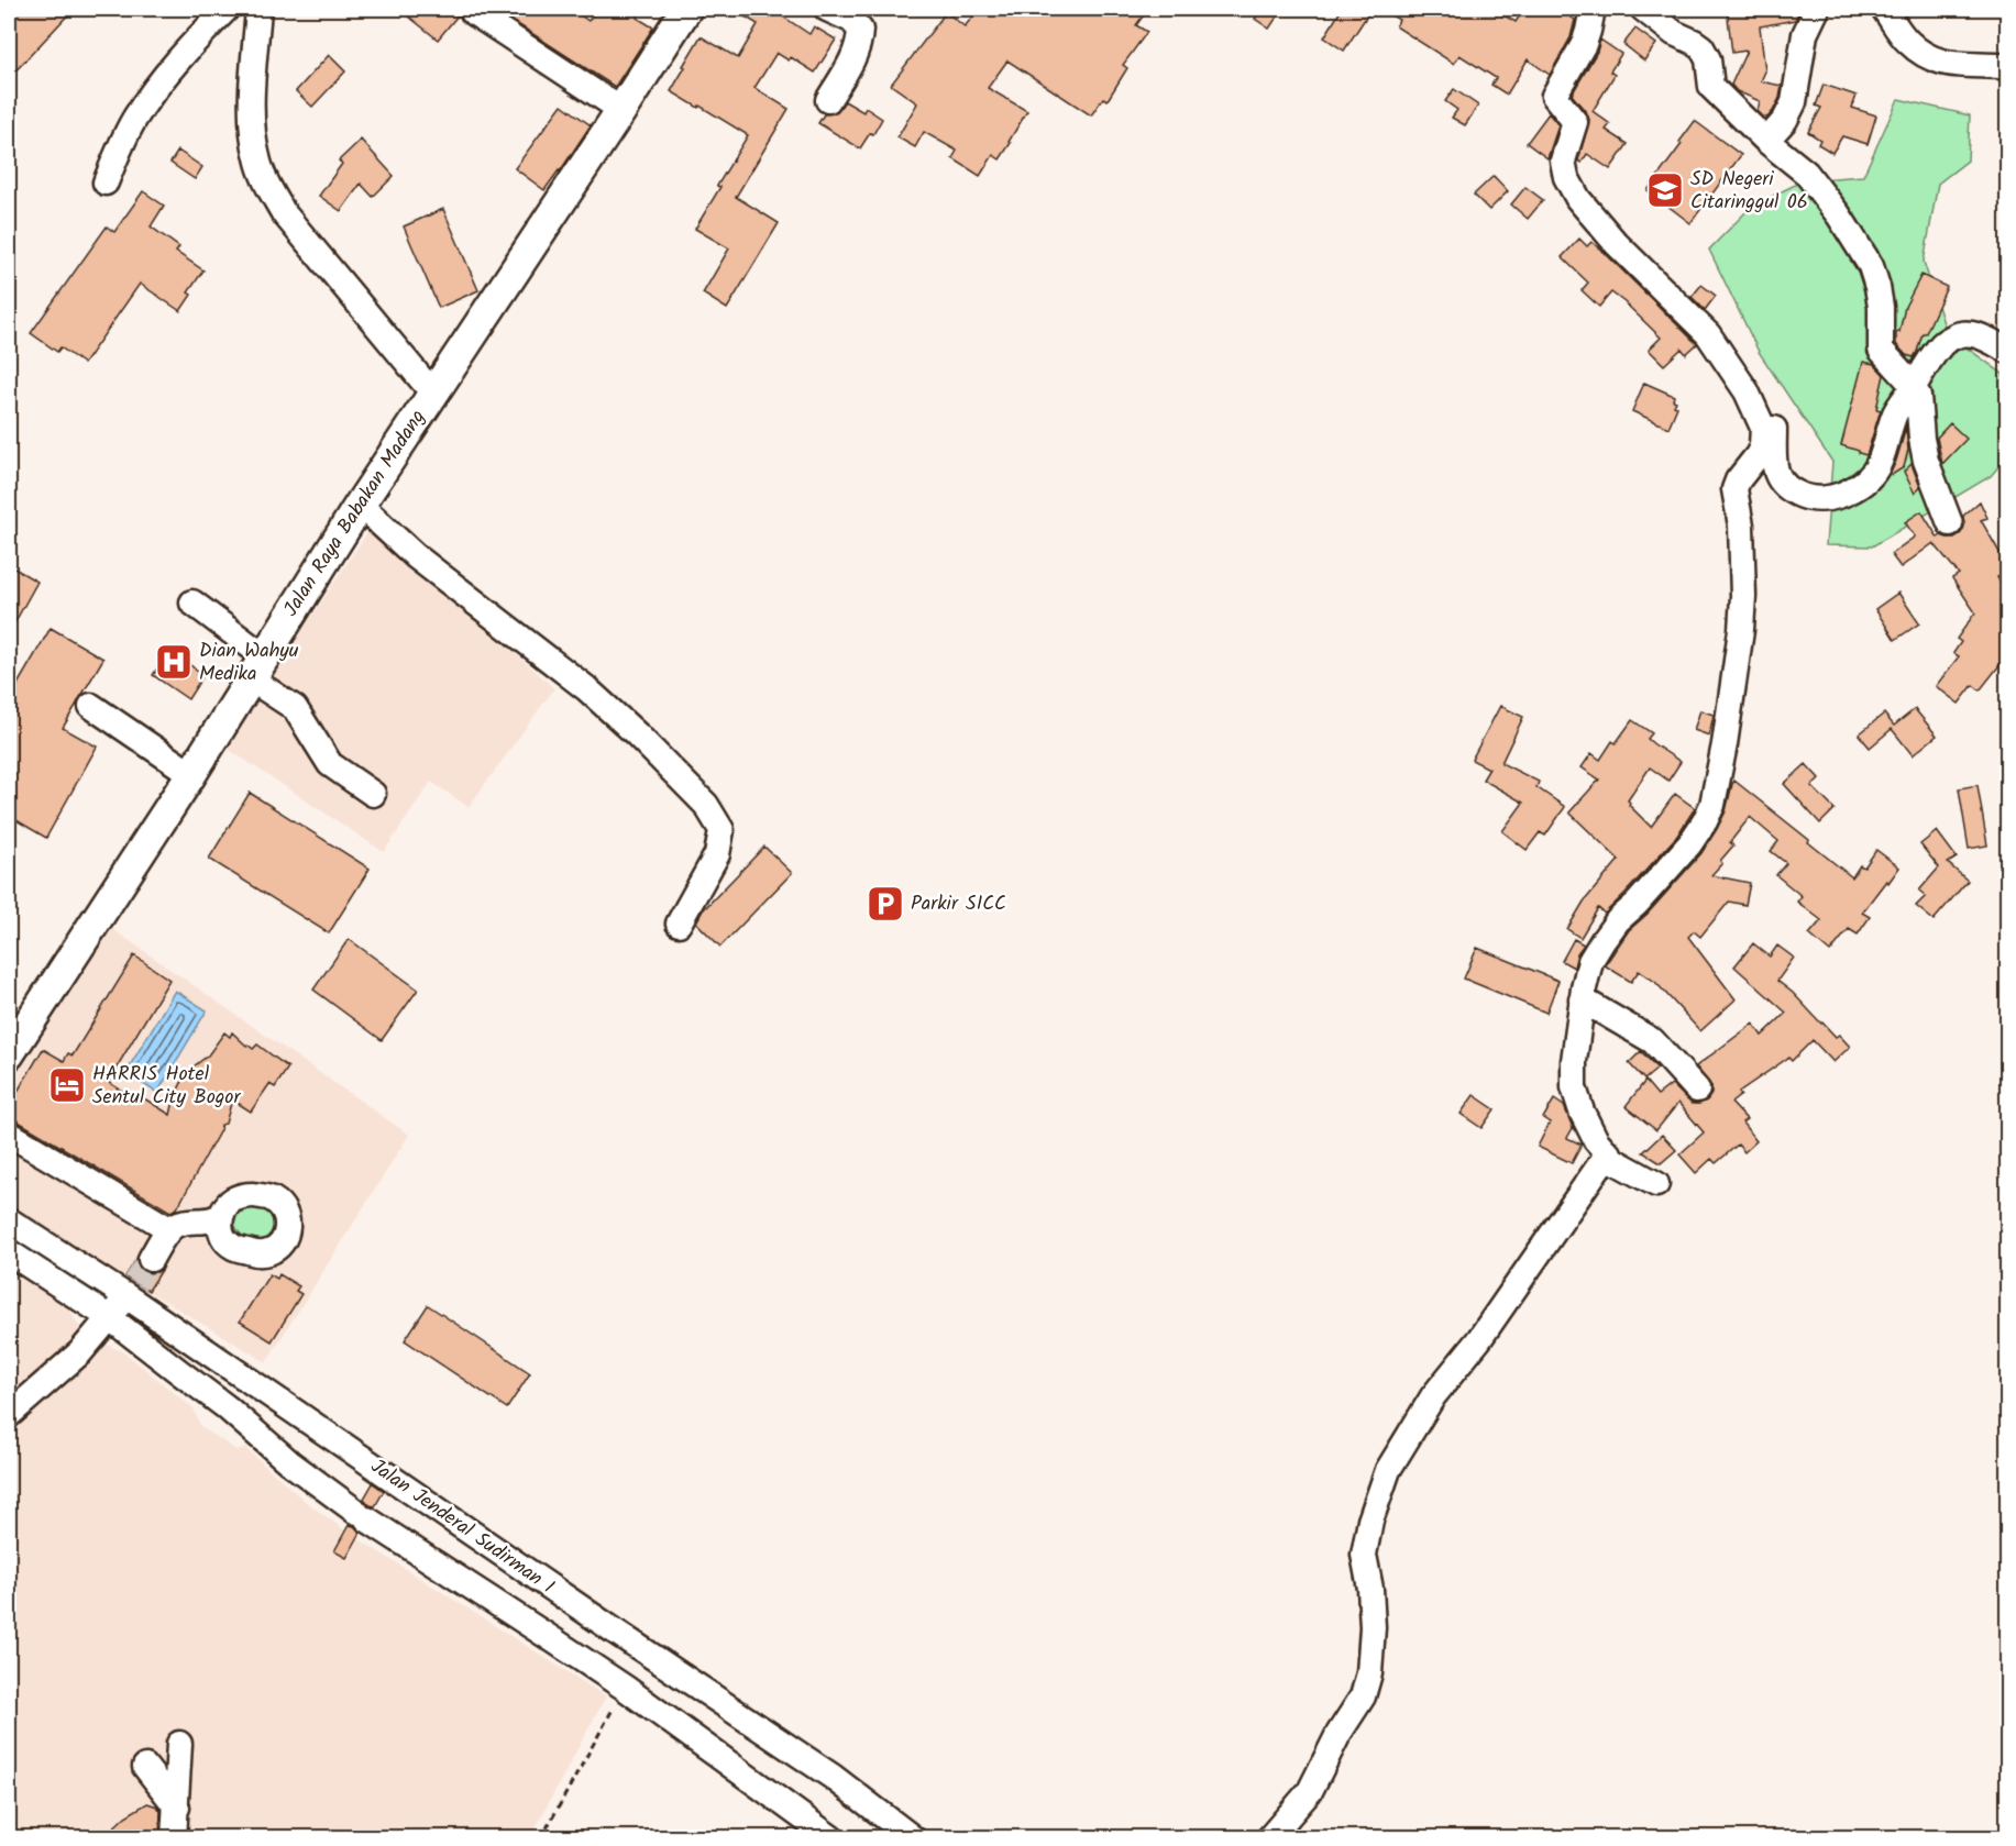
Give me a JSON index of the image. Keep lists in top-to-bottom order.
{
  "streets": {
    "main road": ["Jalan Raya Babakan Madang"],
    "street": ["Jalan Jenderal Sudirman I"]
  },
  "places": {
    "school or university": ["SD Negeri Citaringgul 06"],
    "hospital": ["Dian Wahyu Medika"],
    "parking": ["Parkir SICC"],
    "hotel": ["HARRIS Hotel Sentul City Bogor"]
  }
}
